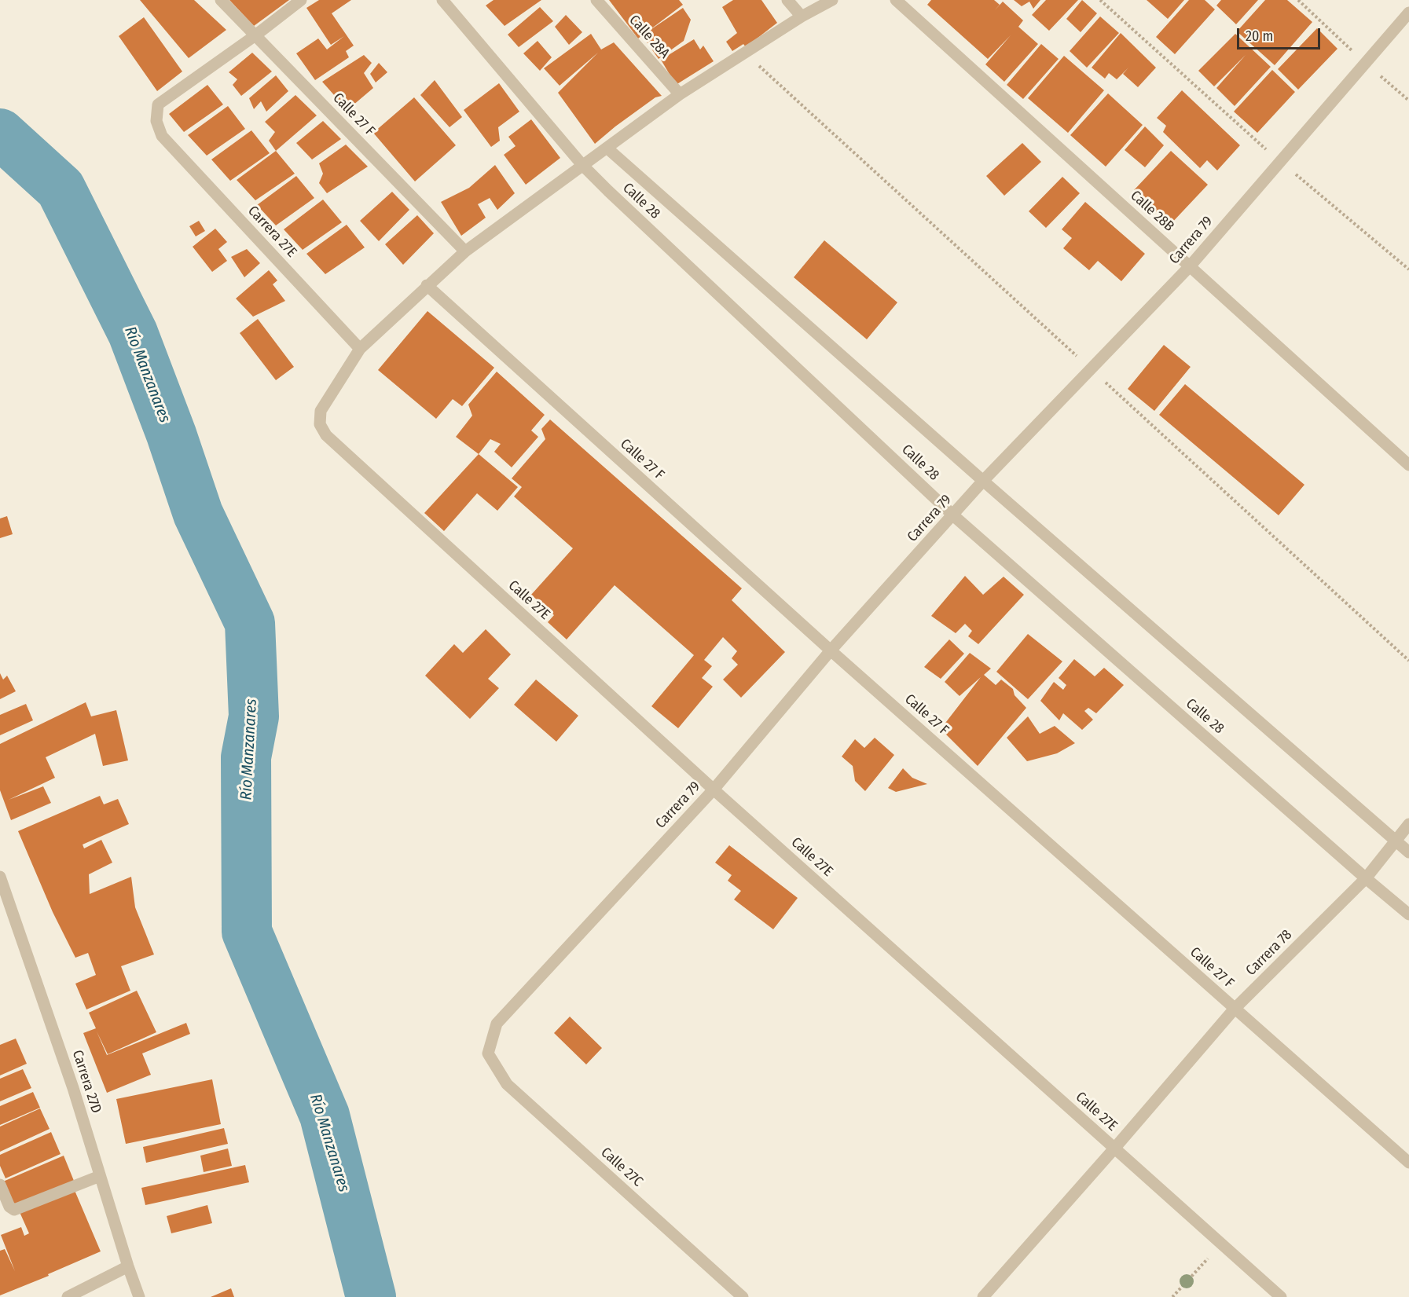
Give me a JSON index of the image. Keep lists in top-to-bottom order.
{
  "streets": {
    "street": [
      "Calle 28A",
      "Calle 27 F",
      "Calle 28",
      "Calle 28B",
      "Carrera 27E",
      "Carrera 79",
      "Calle 27E",
      "Carrera 78",
      "Carrera 27D",
      "Calle 27C"
    ]
  },
  "crossings": [
    ["Calle 27 F", "Carrera 27E"],
    ["Calle 27 F", "Carrera 79"],
    ["Calle 27 F", "Carrera 78"],
    ["Calle 28", "Carrera 79"],
    ["Calle 28", "Carrera 78"],
    ["Calle 28B", "Carrera 79"],
    ["Carrera 27E", "Calle 27E"],
    ["Carrera 79", "Calle 27E"],
    ["Carrera 79", "Calle 27C"],
    ["Calle 27E", "Carrera 78"]
  ],
  "water": ["Río Manzanares"],
  "scale_bar": "20 m"
}
